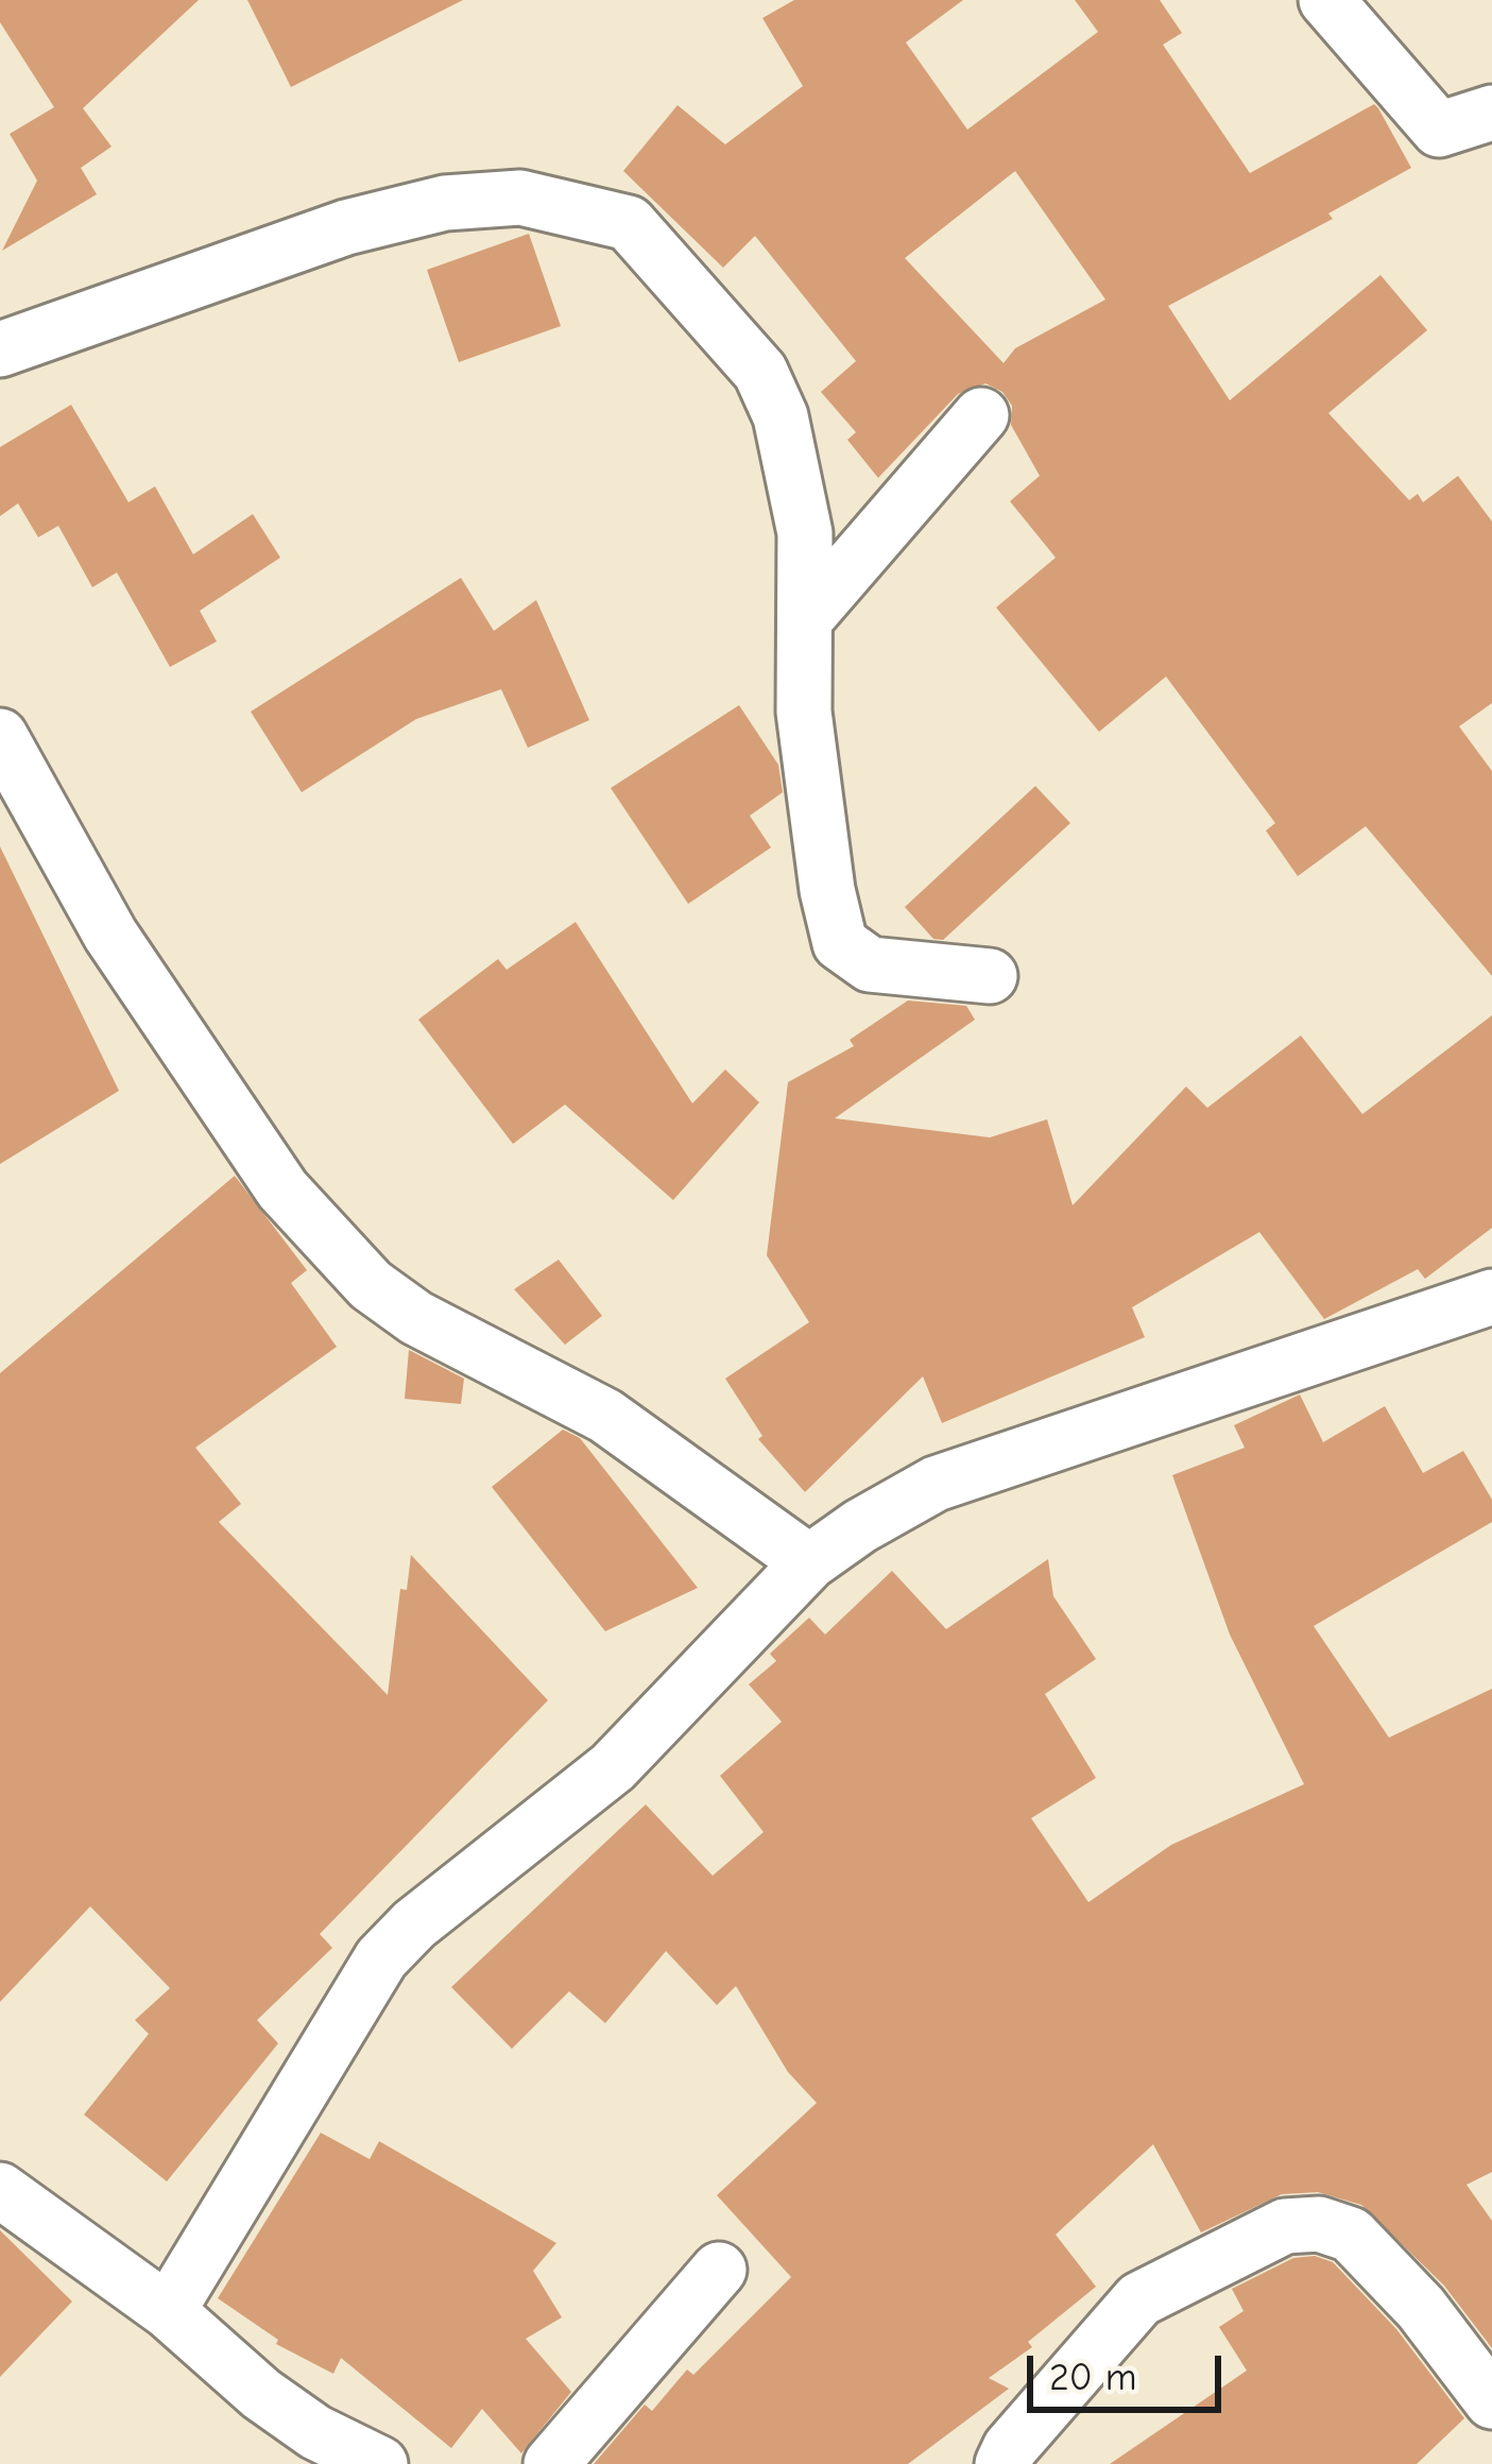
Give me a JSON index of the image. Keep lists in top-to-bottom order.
{
  "scale_bar": "20 m"
}
